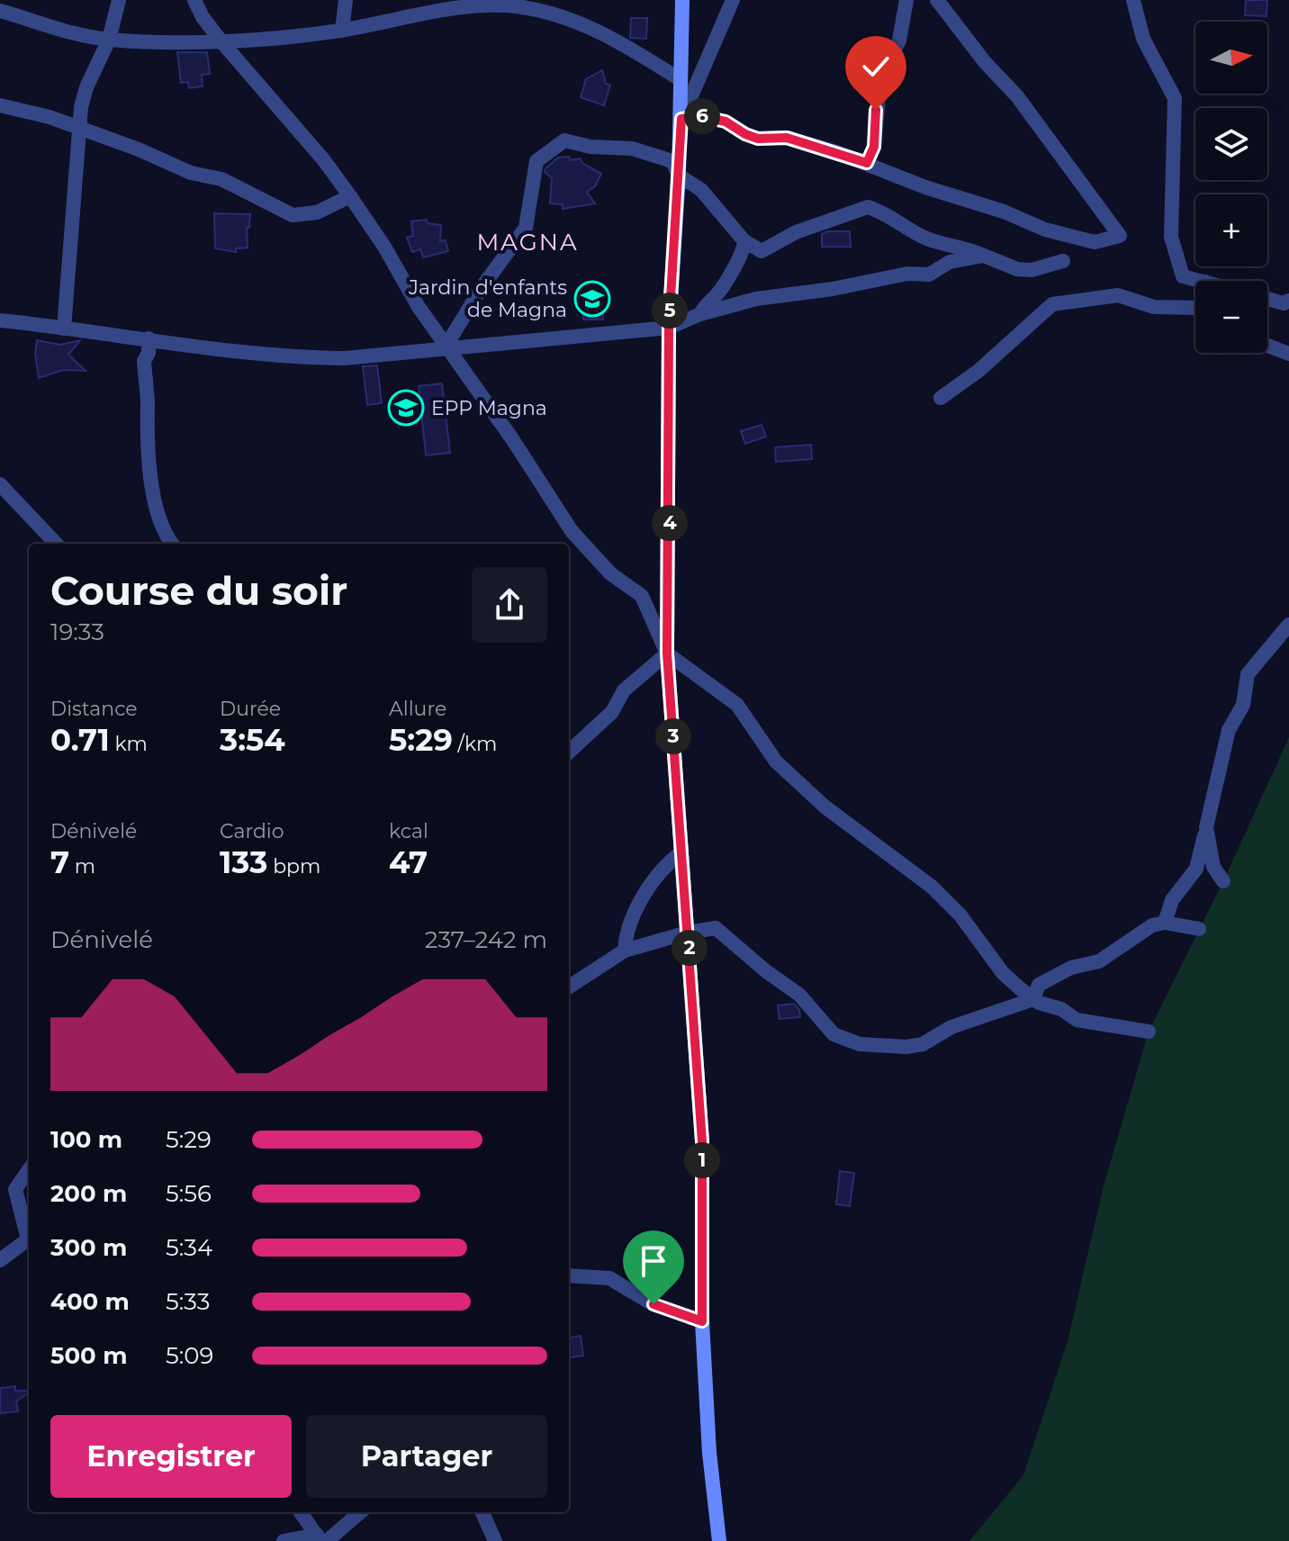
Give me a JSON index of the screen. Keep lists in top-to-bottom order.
{
  "districts": ["MAGNA"],
  "places": {
    "school or university": ["Jardin d'enfants de Magna", "EPP Magna"]
  },
  "north": "right",
  "page": {
    "map_buttons": ["+", "−"],
    "pins": [
      "6",
      "5",
      "4",
      "3",
      "2",
      "1"
    ],
    "heading": ["Course du soir", "19:33"],
    "stats": [
      ["Distance", "0.71 km"],
      ["Durée", "3:54"],
      ["Allure", "5:29 /km"],
      ["Dénivelé", "7 m"],
      ["Cardio", "133 bpm"],
      ["kcal", "47"]
    ],
    "chart": ["Dénivelé", "237–242 m"],
    "list": [
      {
        "name": "100 m",
        "note": "5:29"
      },
      {
        "name": "200 m",
        "note": "5:56"
      },
      {
        "name": "300 m",
        "note": "5:34"
      },
      {
        "name": "400 m",
        "note": "5:33"
      },
      {
        "name": "500 m",
        "note": "5:09"
      }
    ],
    "buttons": ["Enregistrer", "Partager"]
  }
}
